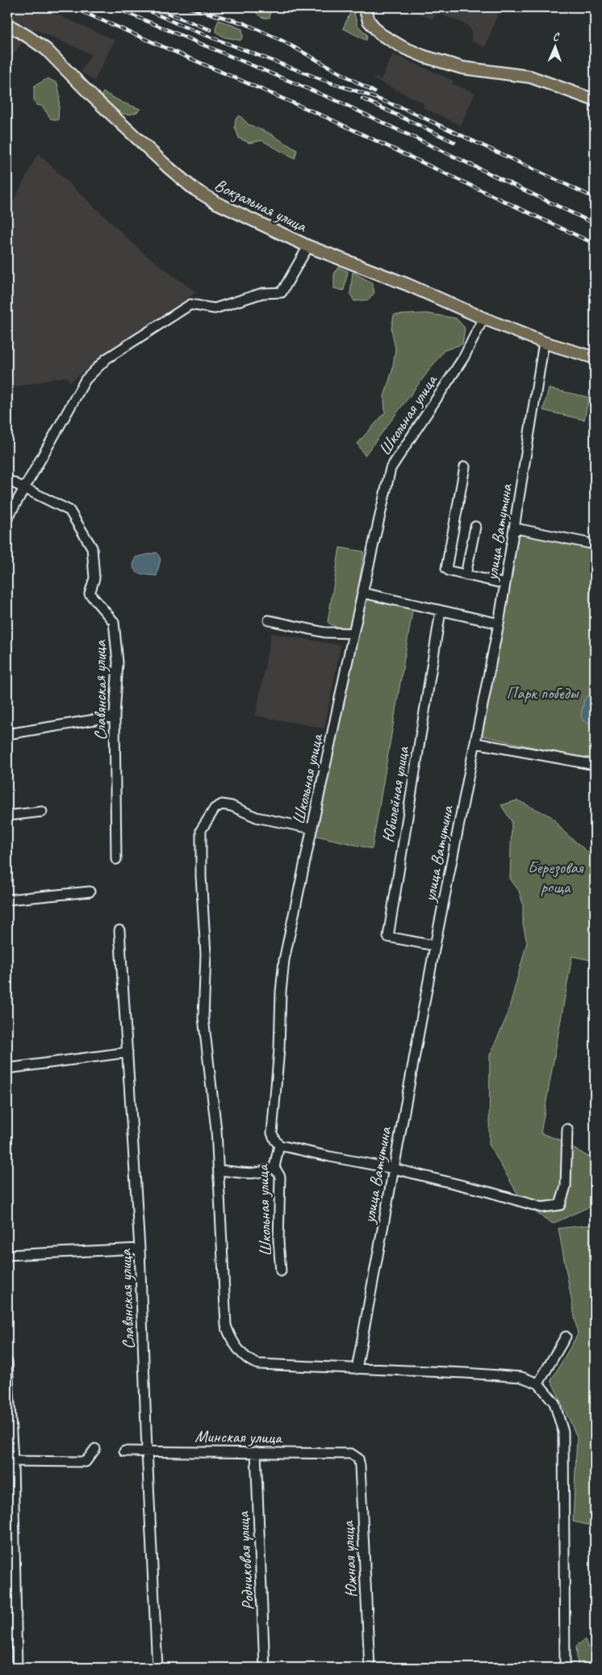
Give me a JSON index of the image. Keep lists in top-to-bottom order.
{
  "streets": {
    "main road": ["Вокзальная улица"],
    "street": [
      "Школьная улица",
      "улица Ватутина",
      "Славянская улица",
      "Юбилейная улица",
      "Минская улица",
      "Южная улица",
      "Родниковая улица"
    ]
  },
  "crossings": [
    ["Вокзальная улица", "Школьная улица"],
    ["Вокзальная улица", "улица Ватутина"],
    ["улица Ватутина", "Юбилейная улица"],
    ["Славянская улица", "Минская улица"],
    ["Минская улица", "Южная улица"],
    ["Минская улица", "Родниковая улица"]
  ],
  "parks": ["Парк победы", "Березовая роща"],
  "north": "top"
}
